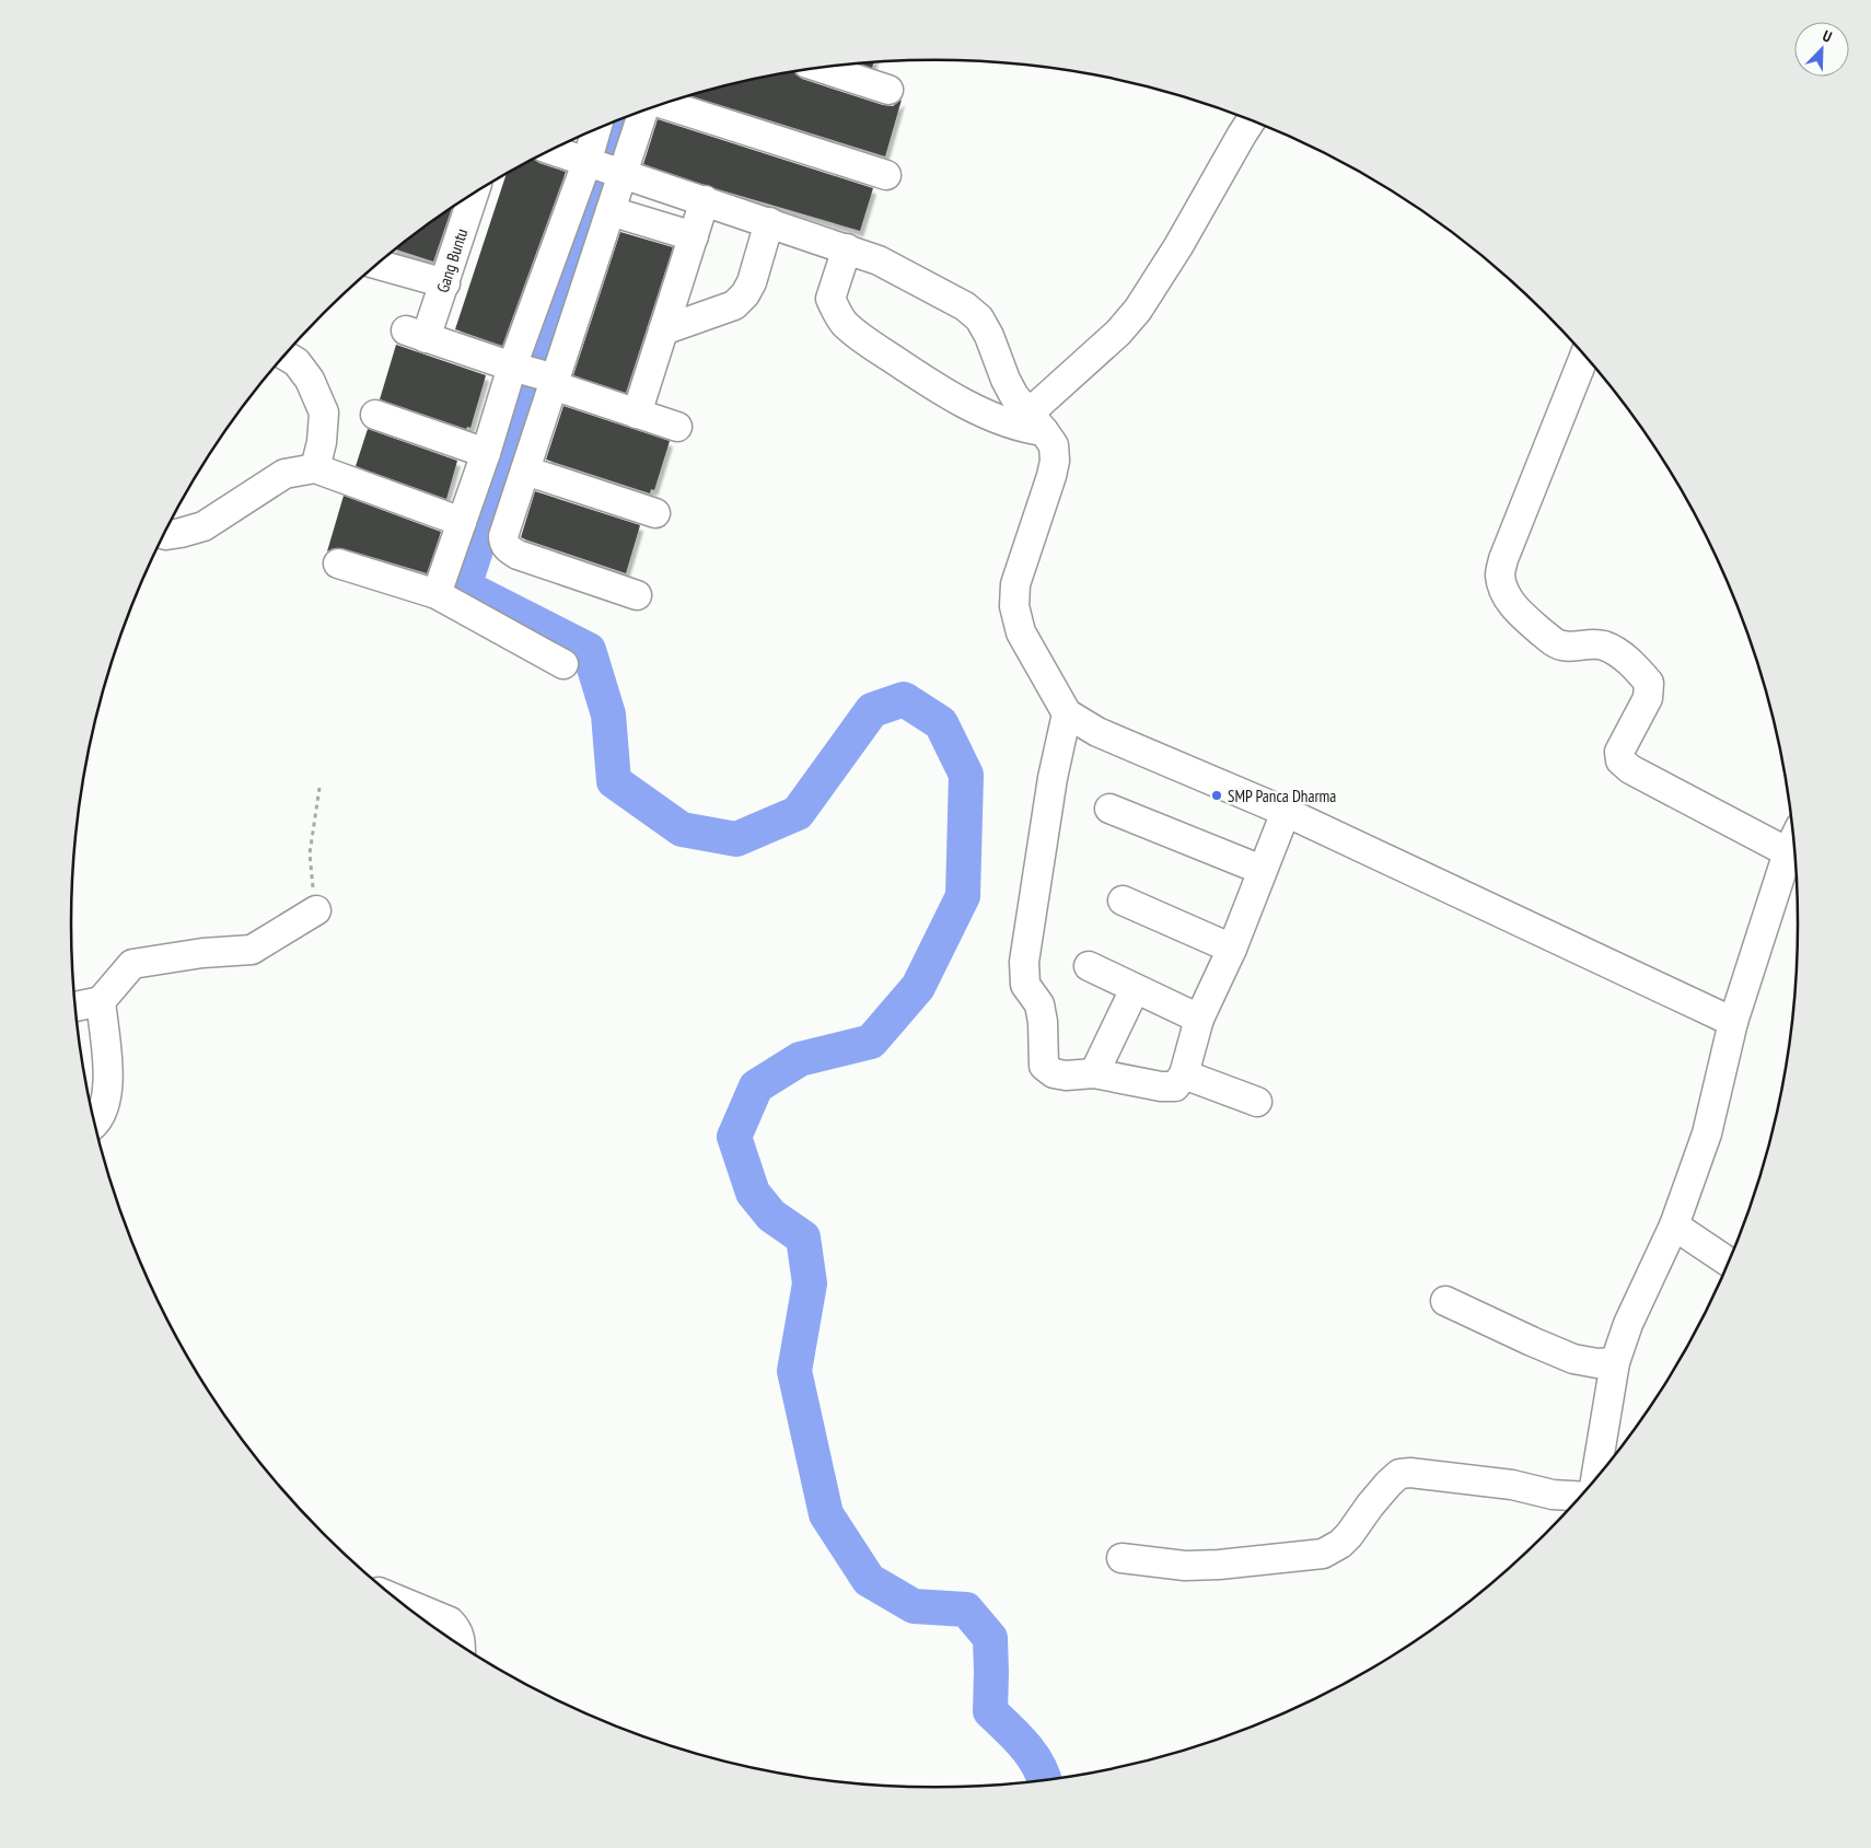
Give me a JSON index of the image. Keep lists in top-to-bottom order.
{
  "streets": {
    "street": ["Gang Buntu"]
  },
  "places": ["SMP Panca Dharma"],
  "north": "top right"
}
